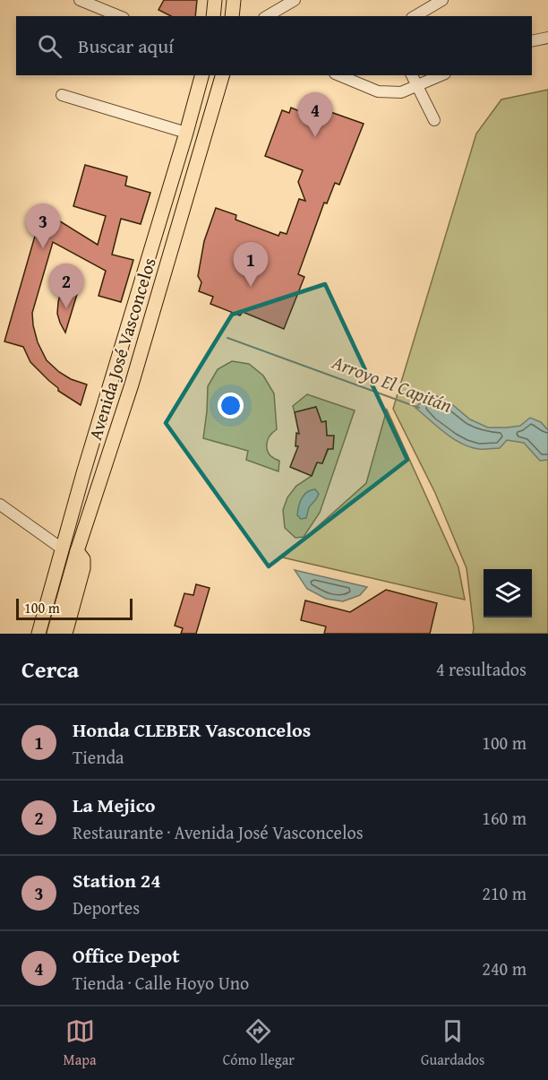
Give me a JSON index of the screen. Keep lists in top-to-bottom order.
{
  "streets": {
    "main road": ["Avenida José Vasconcelos"]
  },
  "water": ["Arroyo El Capitán"],
  "scale_bar": "100 m",
  "page": {
    "search": "Buscar aquí",
    "pins": [
      "4",
      "3",
      "1",
      "2"
    ],
    "scale": "100 m",
    "heading": ["Cerca", "4 resultados"],
    "list": [
      {
        "mark": "1",
        "name": "Honda CLEBER Vasconcelos",
        "note": "Tienda",
        "value": "100 m"
      },
      {
        "mark": "2",
        "name": "La Mejico",
        "note": "Restaurante · Avenida José Vasconcelos",
        "value": "160 m"
      },
      {
        "mark": "3",
        "name": "Station 24",
        "note": "Deportes",
        "value": "210 m"
      },
      {
        "mark": "4",
        "name": "Office Depot",
        "note": "Tienda · Calle Hoyo Uno",
        "value": "240 m"
      }
    ],
    "nav": ["Mapa", "Cómo llegar", "Guardados"]
  }
}
